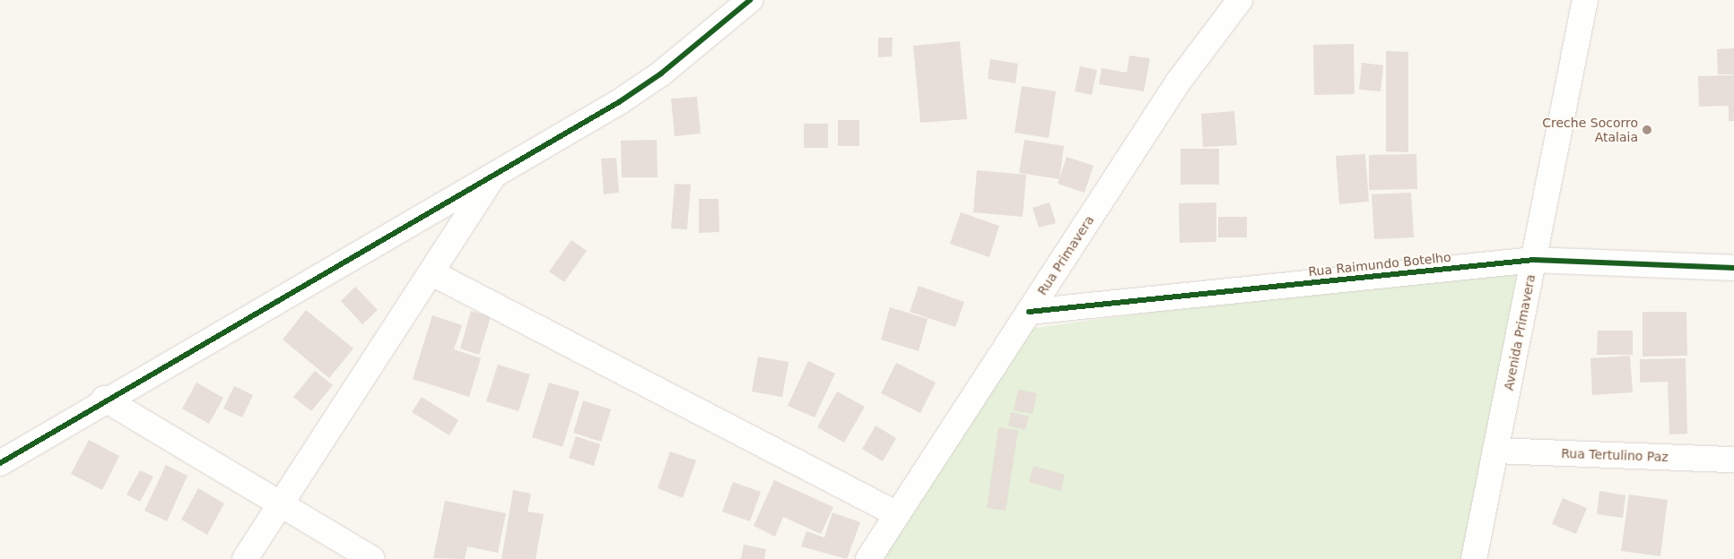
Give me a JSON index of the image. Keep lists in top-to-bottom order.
{
  "streets": {
    "street": [
      "Rua Primavera",
      "Rua Raimundo Botelho",
      "Avenida Primavera",
      "Rua Tertulino Paz"
    ]
  },
  "crossings": [
    ["Rua Primavera", "Rua Raimundo Botelho"],
    ["Rua Raimundo Botelho", "Avenida Primavera"],
    ["Avenida Primavera", "Rua Tertulino Paz"]
  ],
  "places": ["Creche Socorro Atalaia"]
}
